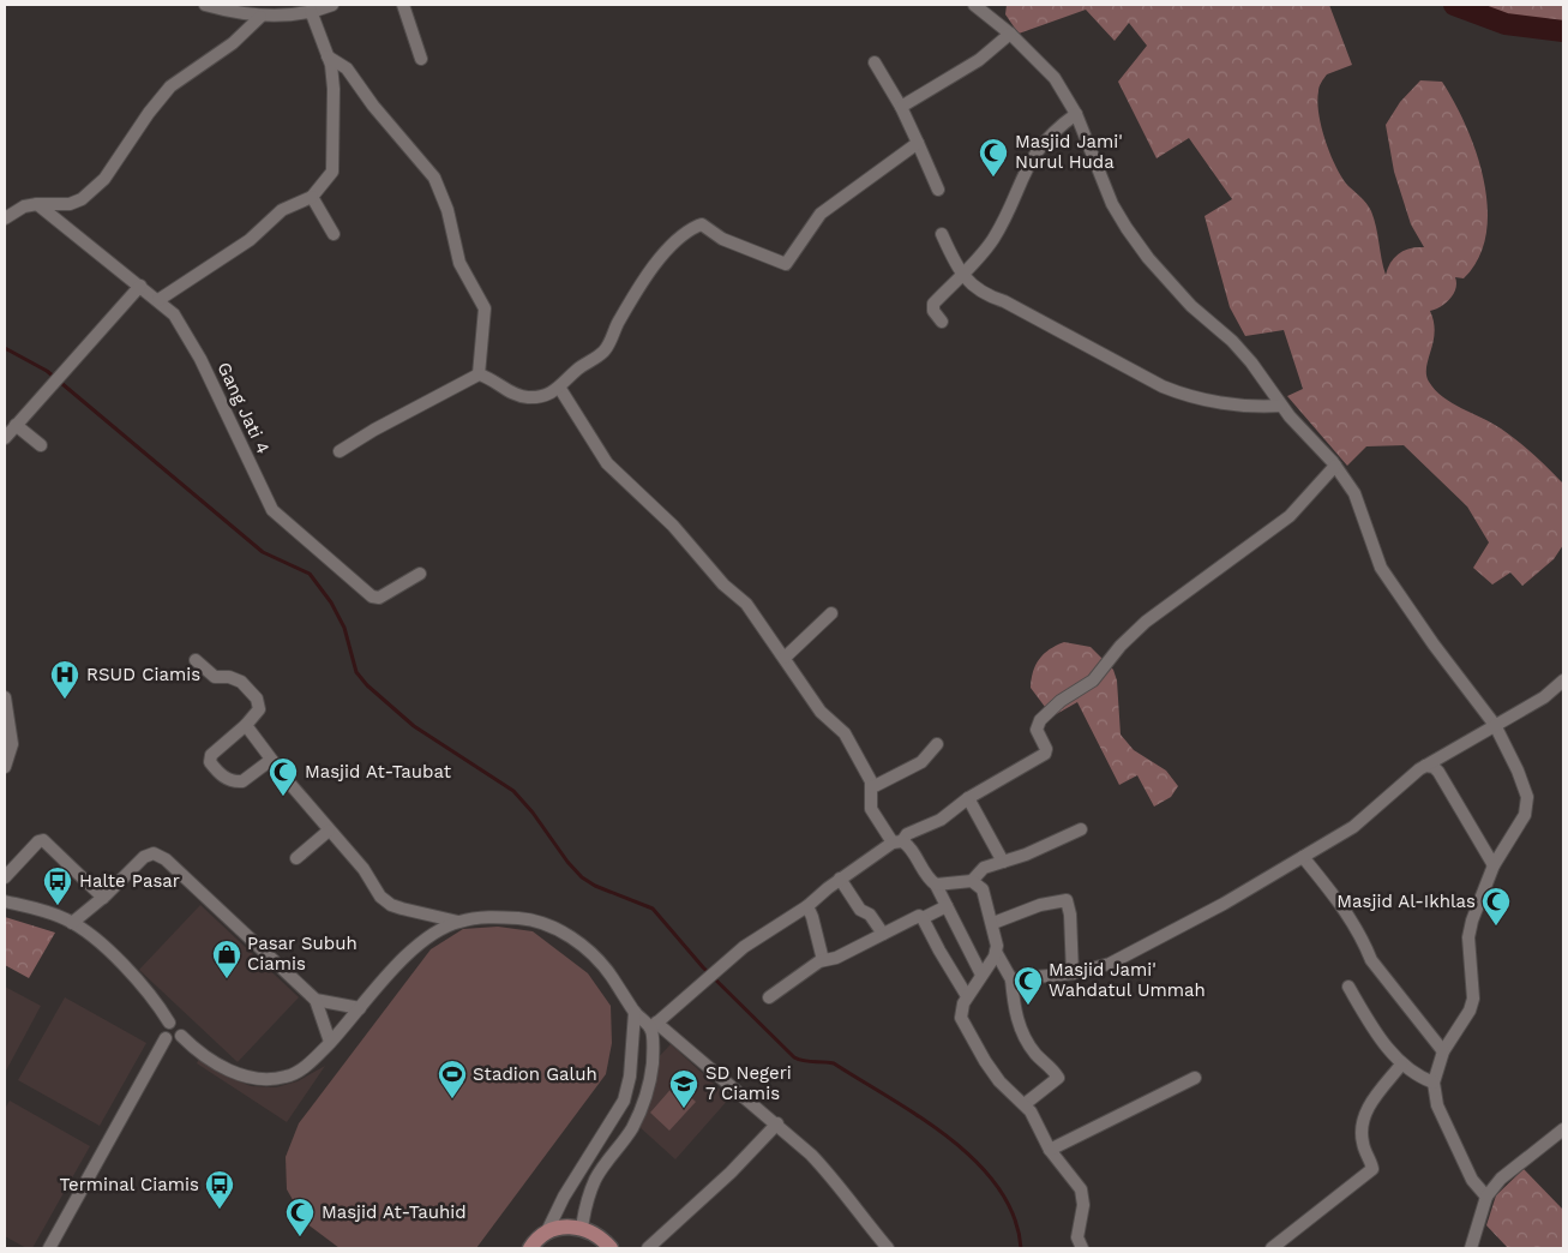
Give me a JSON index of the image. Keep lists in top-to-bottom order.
{
  "streets": {
    "street": ["Gang Jati 4"]
  },
  "places": {
    "mosque": [
      "Masjid Jami' Nurul Huda",
      "Masjid At-Taubat",
      "Masjid Al-Ikhlas",
      "Masjid Jami' Wahdatul Ummah",
      "Masjid At-Tauhid"
    ],
    "hospital": ["RSUD Ciamis"],
    "bus stop": ["Halte Pasar", "Terminal Ciamis"],
    "shop": ["Pasar Subuh Ciamis"],
    "sports": ["Stadion Galuh"],
    "school or university": ["SD Negeri 7 Ciamis"]
  }
}
